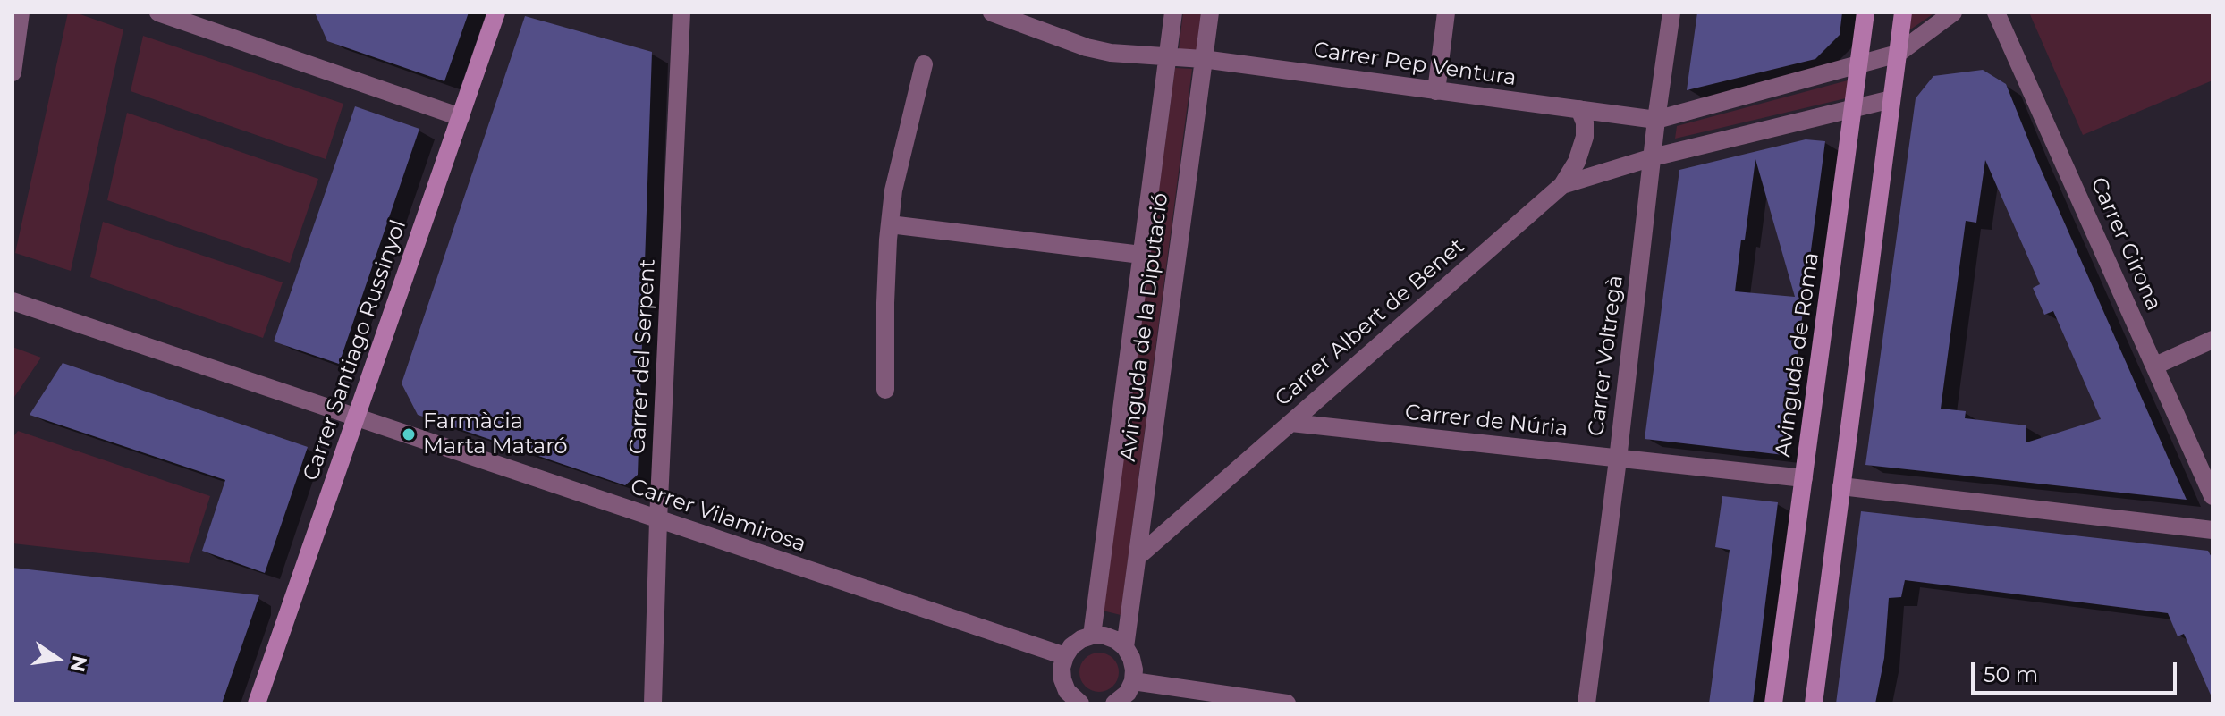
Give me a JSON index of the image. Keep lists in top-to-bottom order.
{
  "streets": {
    "street": [
      "Carrer Pep Ventura",
      "Carrer Girona",
      "Carrer Albert de Benet",
      "Avinguda de la Diputació",
      "Carrer Santiago Russinyol",
      "Avinguda de Roma",
      "Carrer Voltregà",
      "Carrer del Serpent",
      "Carrer de Núria",
      "Carrer Vilamirosa"
    ]
  },
  "crossings": [
    ["Carrer Pep Ventura", "Avinguda de la Diputació"],
    ["Carrer Pep Ventura", "Carrer Voltregà"],
    ["Carrer Albert de Benet", "Avinguda de la Diputació"],
    ["Carrer Albert de Benet", "Avinguda de Roma"],
    ["Carrer Albert de Benet", "Carrer Voltregà"],
    ["Carrer Albert de Benet", "Carrer de Núria"],
    ["Carrer Santiago Russinyol", "Carrer Vilamirosa"],
    ["Avinguda de Roma", "Carrer de Núria"],
    ["Carrer Voltregà", "Carrer de Núria"],
    ["Carrer del Serpent", "Carrer Vilamirosa"]
  ],
  "places": ["Farmàcia Marta Mataró"],
  "scale_bar": "50 m",
  "north": "right"
}
